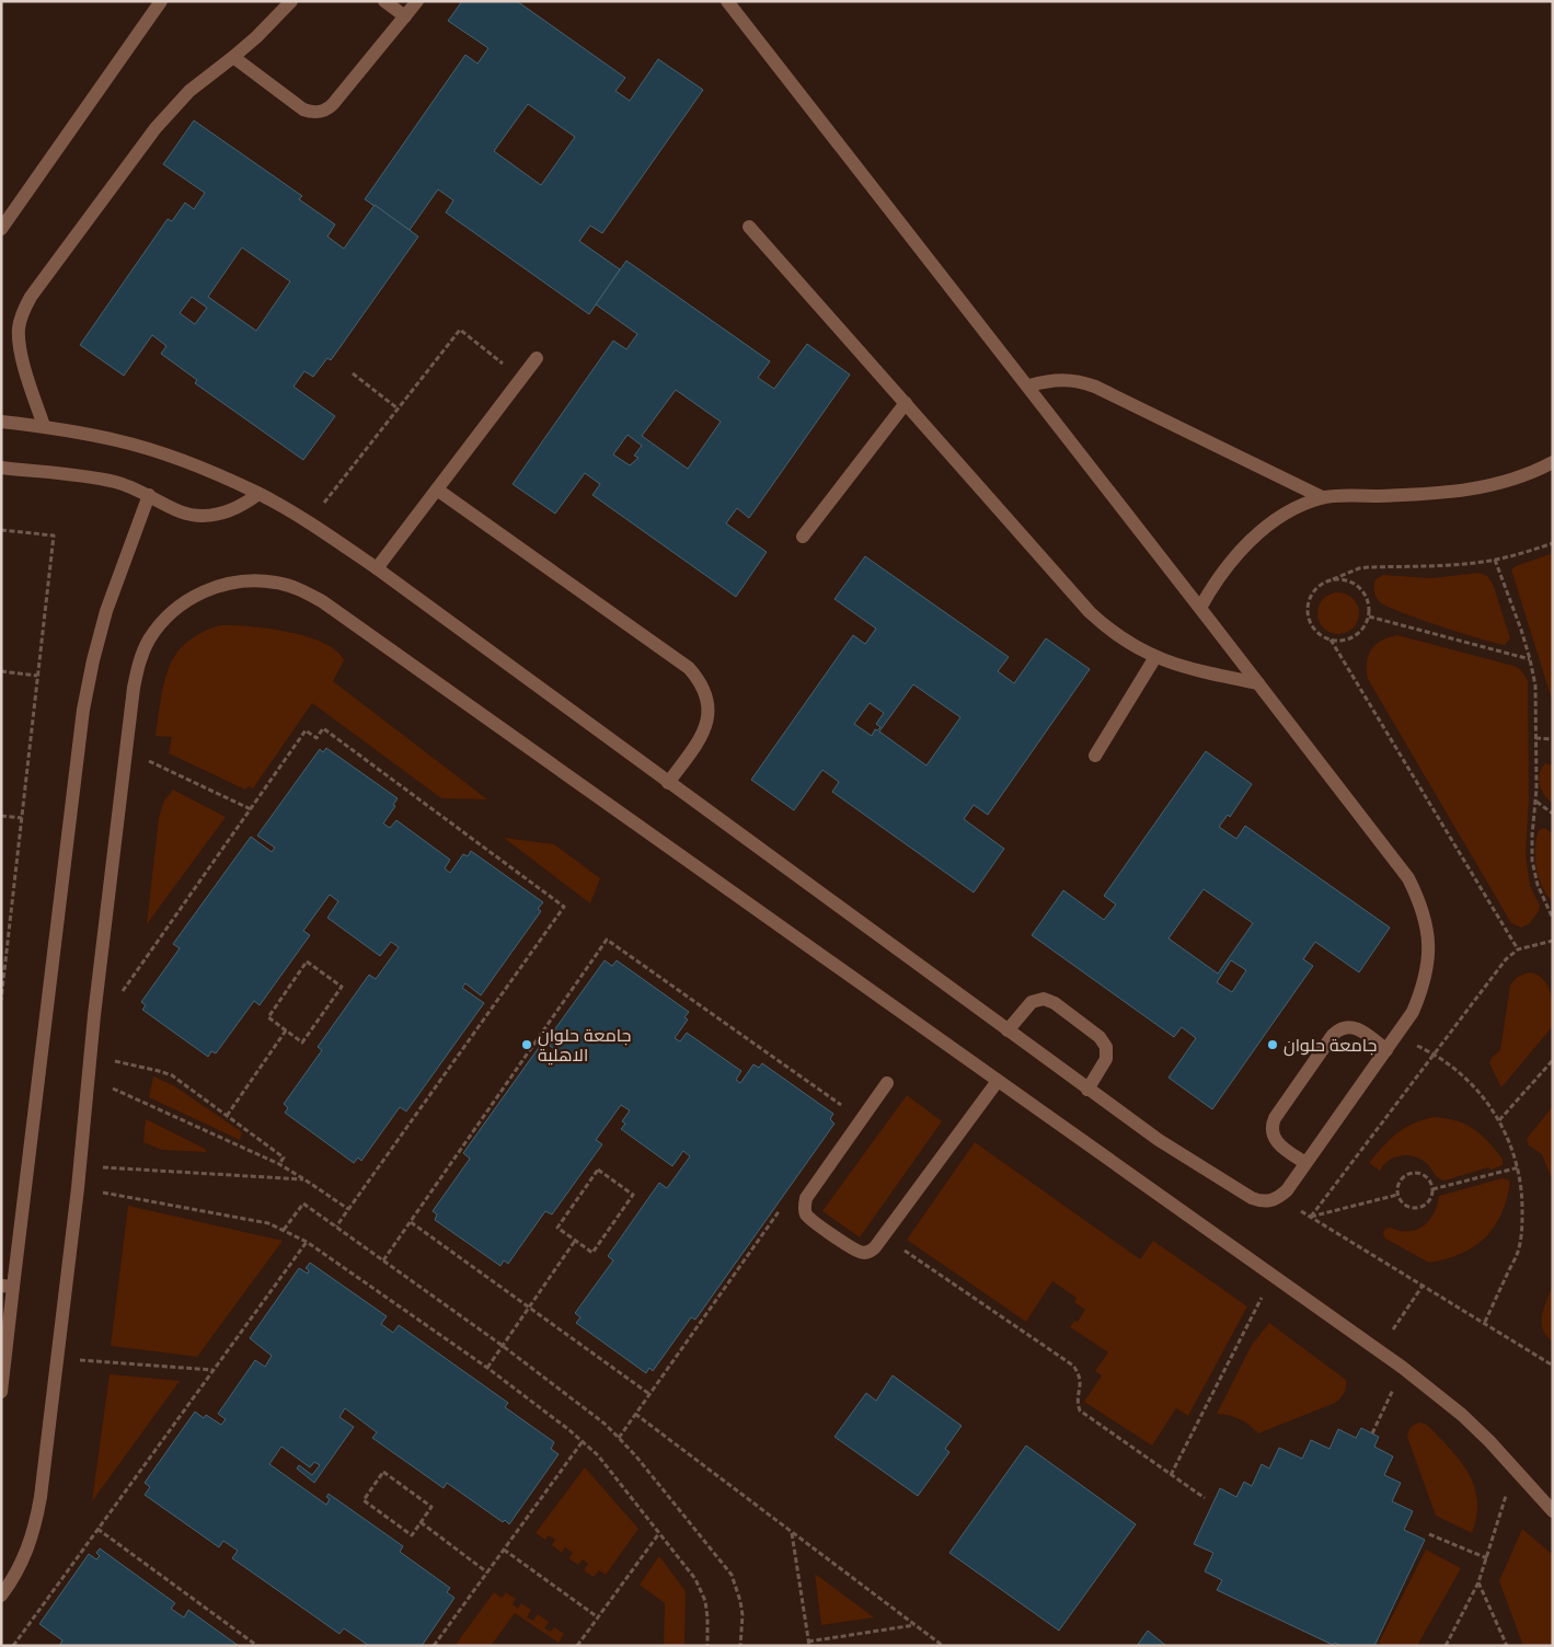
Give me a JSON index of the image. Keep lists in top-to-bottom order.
{
  "places": ["جامعة حلوان الاهلية", "جامعة حلوان"]
}
